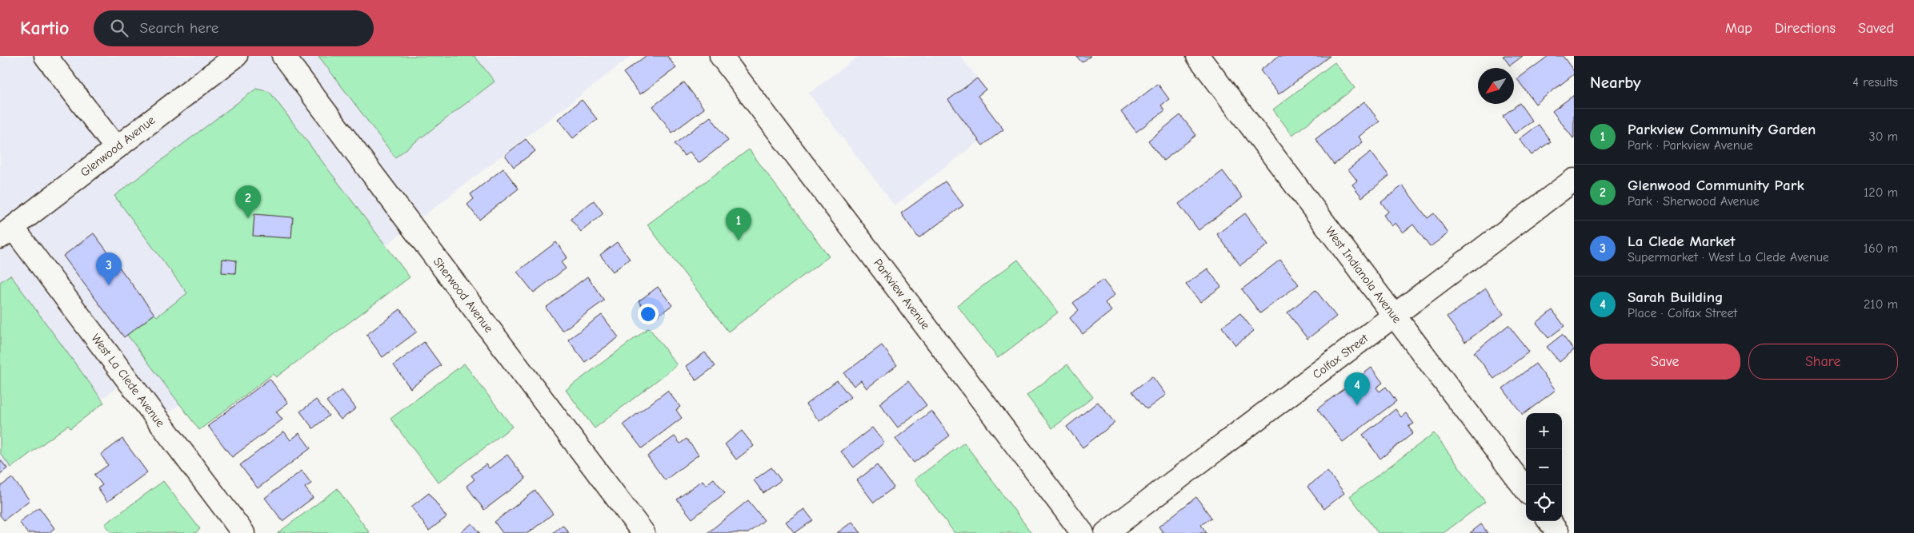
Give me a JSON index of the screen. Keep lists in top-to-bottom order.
{
  "streets": {
    "street": [
      "Glenwood Avenue",
      "West Indianola Avenue",
      "Parkview Avenue",
      "Sherwood Avenue",
      "Colfax Street",
      "West La Clede Avenue"
    ]
  },
  "crossings": [
    ["Glenwood Avenue", "West La Clede Avenue"],
    ["West Indianola Avenue", "Colfax Street"]
  ],
  "north": "bottom left",
  "page": {
    "header": "Kartio",
    "search": "Search here",
    "nav": ["Map", "Directions", "Saved"],
    "heading": ["Nearby", "4 results"],
    "list": [
      {
        "mark": "1",
        "name": "Parkview Community Garden",
        "note": "Park · Parkview Avenue",
        "value": "30 m"
      },
      {
        "mark": "2",
        "name": "Glenwood Community Park",
        "note": "Park · Sherwood Avenue",
        "value": "120 m"
      },
      {
        "mark": "3",
        "name": "La Clede Market",
        "note": "Supermarket · West La Clede Avenue",
        "value": "160 m"
      },
      {
        "mark": "4",
        "name": "Sarah Building",
        "note": "Place · Colfax Street",
        "value": "210 m"
      }
    ],
    "pins": [
      "2",
      "1",
      "3",
      "4"
    ],
    "buttons": ["Save", "Share"],
    "map_buttons": ["+", "−"]
  }
}
